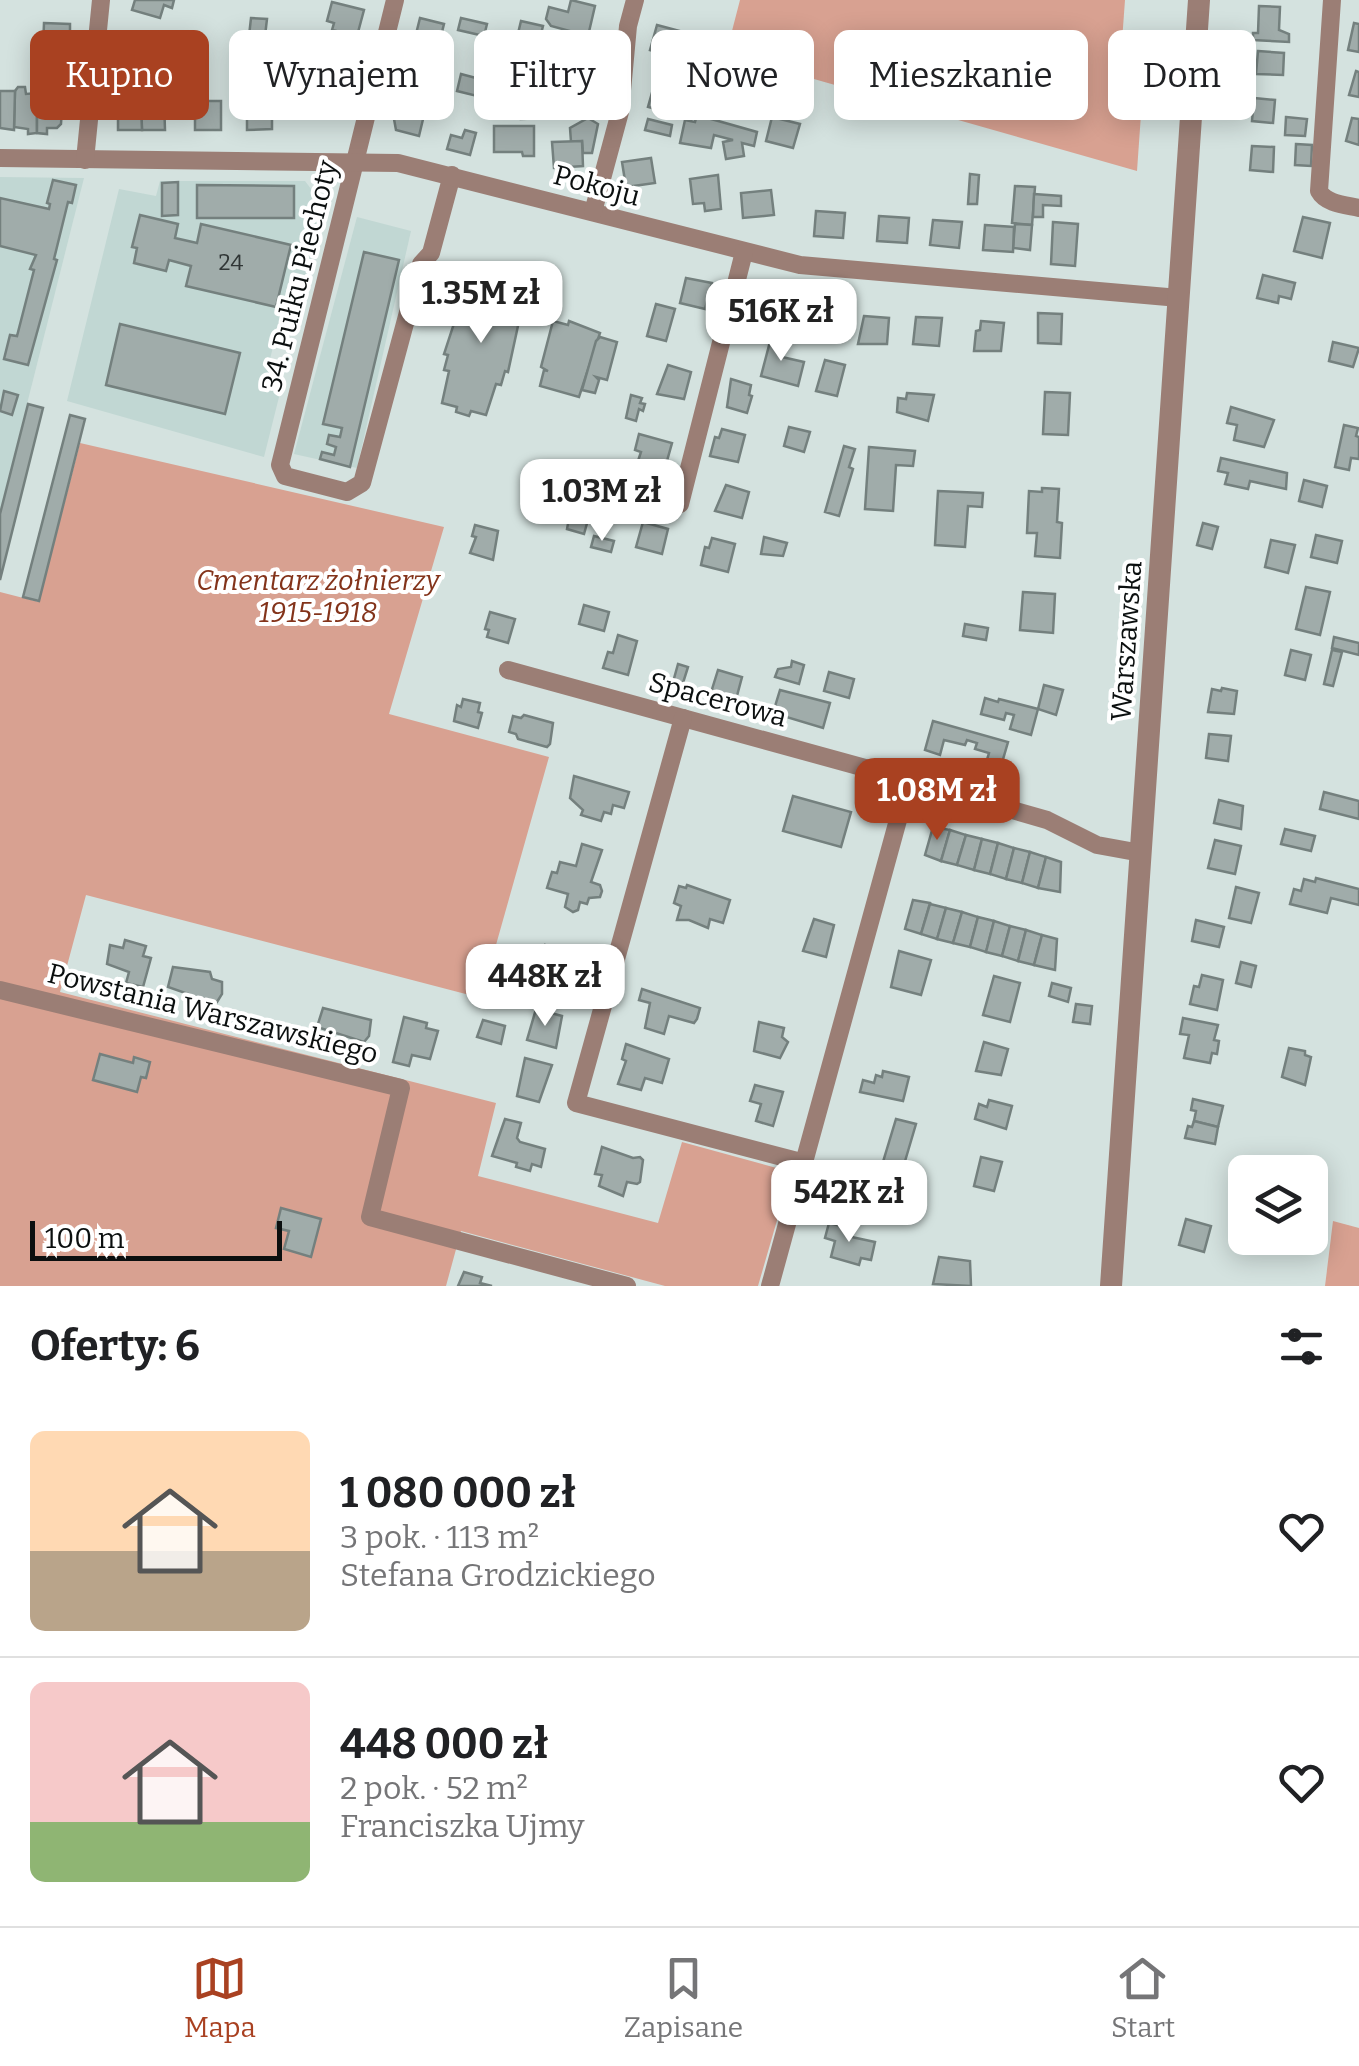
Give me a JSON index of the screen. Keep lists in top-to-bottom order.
{
  "streets": {
    "street": [
      "Pokoju",
      "34. Pułku Piechoty",
      "Warszawska",
      "Spacerowa",
      "Powstania Warszawskiego"
    ]
  },
  "crossings": [
    ["Pokoju", "34. Pułku Piechoty"],
    ["Pokoju", "Warszawska"],
    ["Warszawska", "Spacerowa"]
  ],
  "parks": ["Cmentarz żołnierzy 1915-1918"],
  "house_numbers": ["24"],
  "scale_bar": "100 m",
  "page": {
    "chip": [
      "Kupno",
      "Wynajem",
      "Filtry",
      "Nowe",
      "Mieszkanie",
      "Dom"
    ],
    "price": [
      "1.35M zł",
      "516K zł",
      "1.03M zł",
      "1.08M zł",
      "448K zł",
      "542K zł"
    ],
    "scale": "100 m",
    "heading": "Oferty: 6",
    "list": [
      {
        "name": "1 080 000 zł",
        "note": "3 pok. · 113 m² · Stefana Grodzickiego"
      },
      {
        "name": "448 000 zł",
        "note": "2 pok. · 52 m² · Franciszka Ujmy"
      }
    ],
    "tabs": ["Mapa", "Zapisane", "Start"]
  }
}
